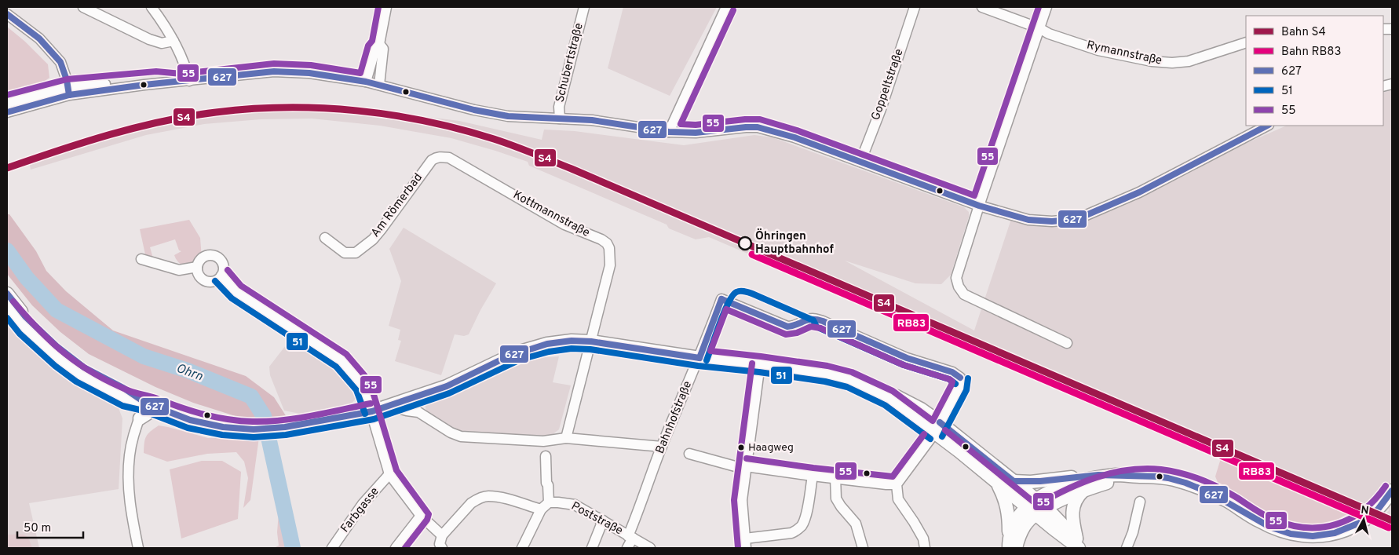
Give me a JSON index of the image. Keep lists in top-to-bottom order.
{
  "streets": {
    "street": [
      "Rymannstraße",
      "Schubertstraße",
      "Goppeltstraße",
      "Am Römerbad",
      "Kottmannstraße",
      "Bahnhofstraße",
      "Farbgasse",
      "Poststraße"
    ]
  },
  "crossings": [
    ["Am Römerbad", "Kottmannstraße"],
    ["Bahnhofstraße", "Poststraße"]
  ],
  "water": ["Ohrn"],
  "places": ["Öhringen Hauptbahnhof", "Haagweg"],
  "lines": [
    "transit line 55",
    "transit line 627",
    "rail line S4",
    "rail line RB83",
    "transit line 51"
  ],
  "legend": [
    "Bahn S4",
    "Bahn RB83",
    "627",
    "51",
    "55"
  ],
  "scale_bar": "50 m",
  "north": "top"
}
